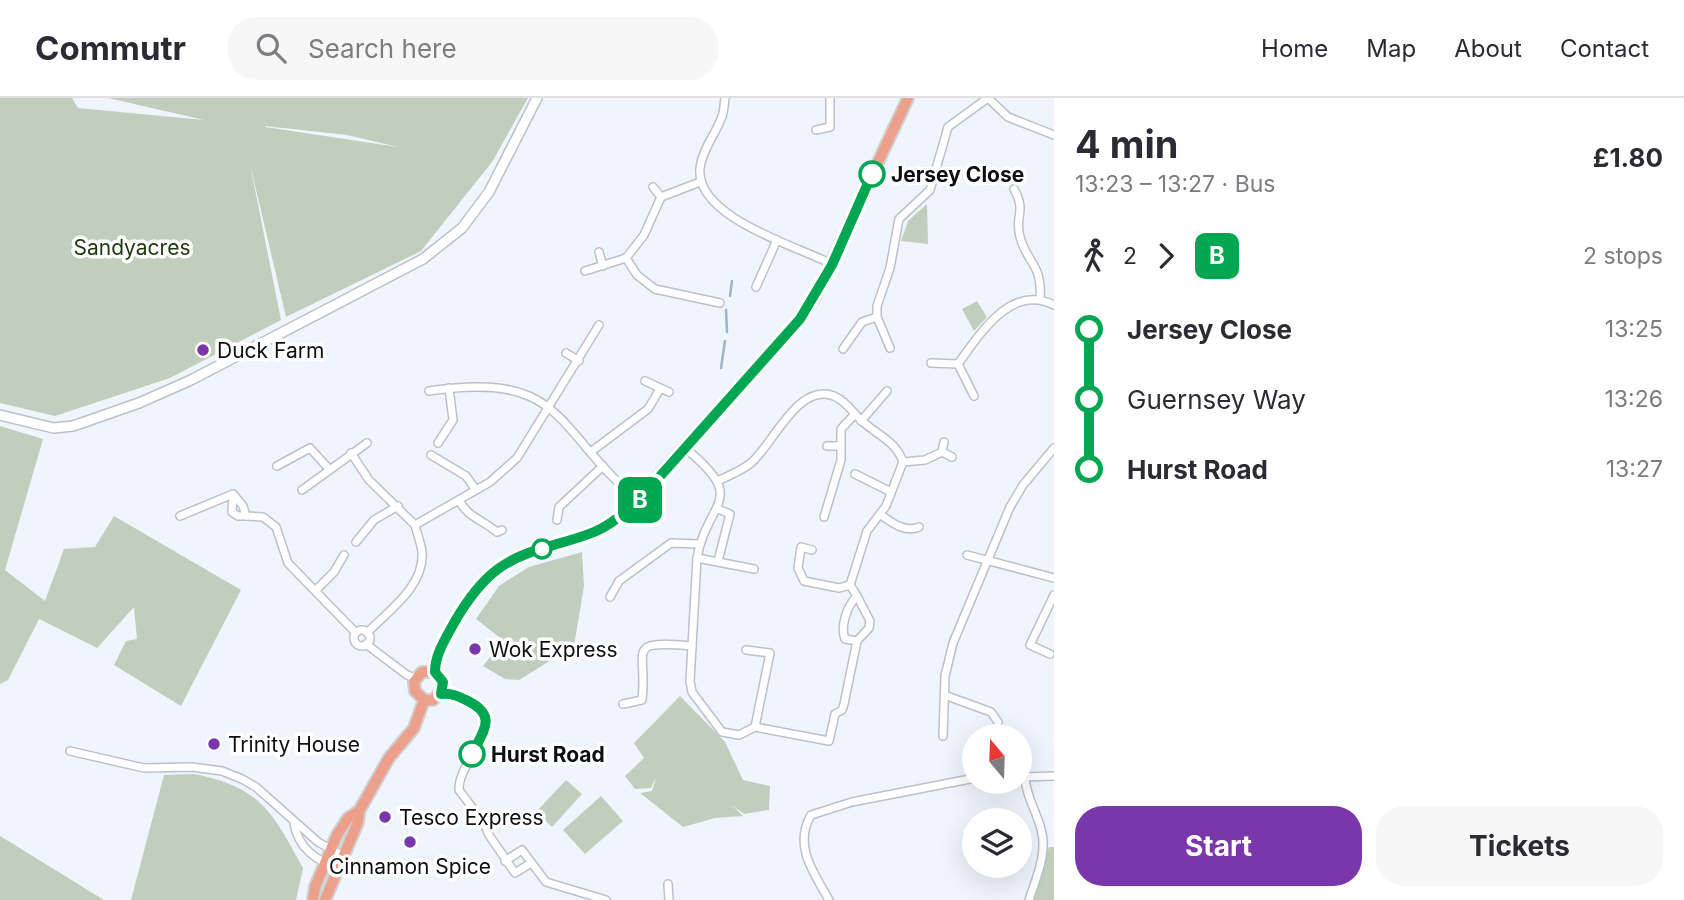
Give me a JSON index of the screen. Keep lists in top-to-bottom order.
{
  "parks": ["Sandyacres"],
  "places": [
    "Jersey Close",
    "Duck Farm",
    "Wok Express",
    "Trinity House",
    "Hurst Road",
    "Tesco Express",
    "Cinnamon Spice"
  ],
  "lines": ["bus line B"],
  "north": "top",
  "page": {
    "header": "Commutr",
    "search": "Search here",
    "nav": [
      "Home",
      "Map",
      "About",
      "Contact"
    ],
    "on_map": "B",
    "heading": ["4 min", "13:23 – 13:27 · Bus", "£1.80"],
    "legs": ["2", "B", "2 stops"],
    "list": [
      {
        "name": "Jersey Close",
        "value": "13:25"
      },
      {
        "name": "Guernsey Way",
        "value": "13:26"
      },
      {
        "name": "Hurst Road",
        "value": "13:27"
      }
    ],
    "buttons": ["Start", "Tickets"]
  }
}
